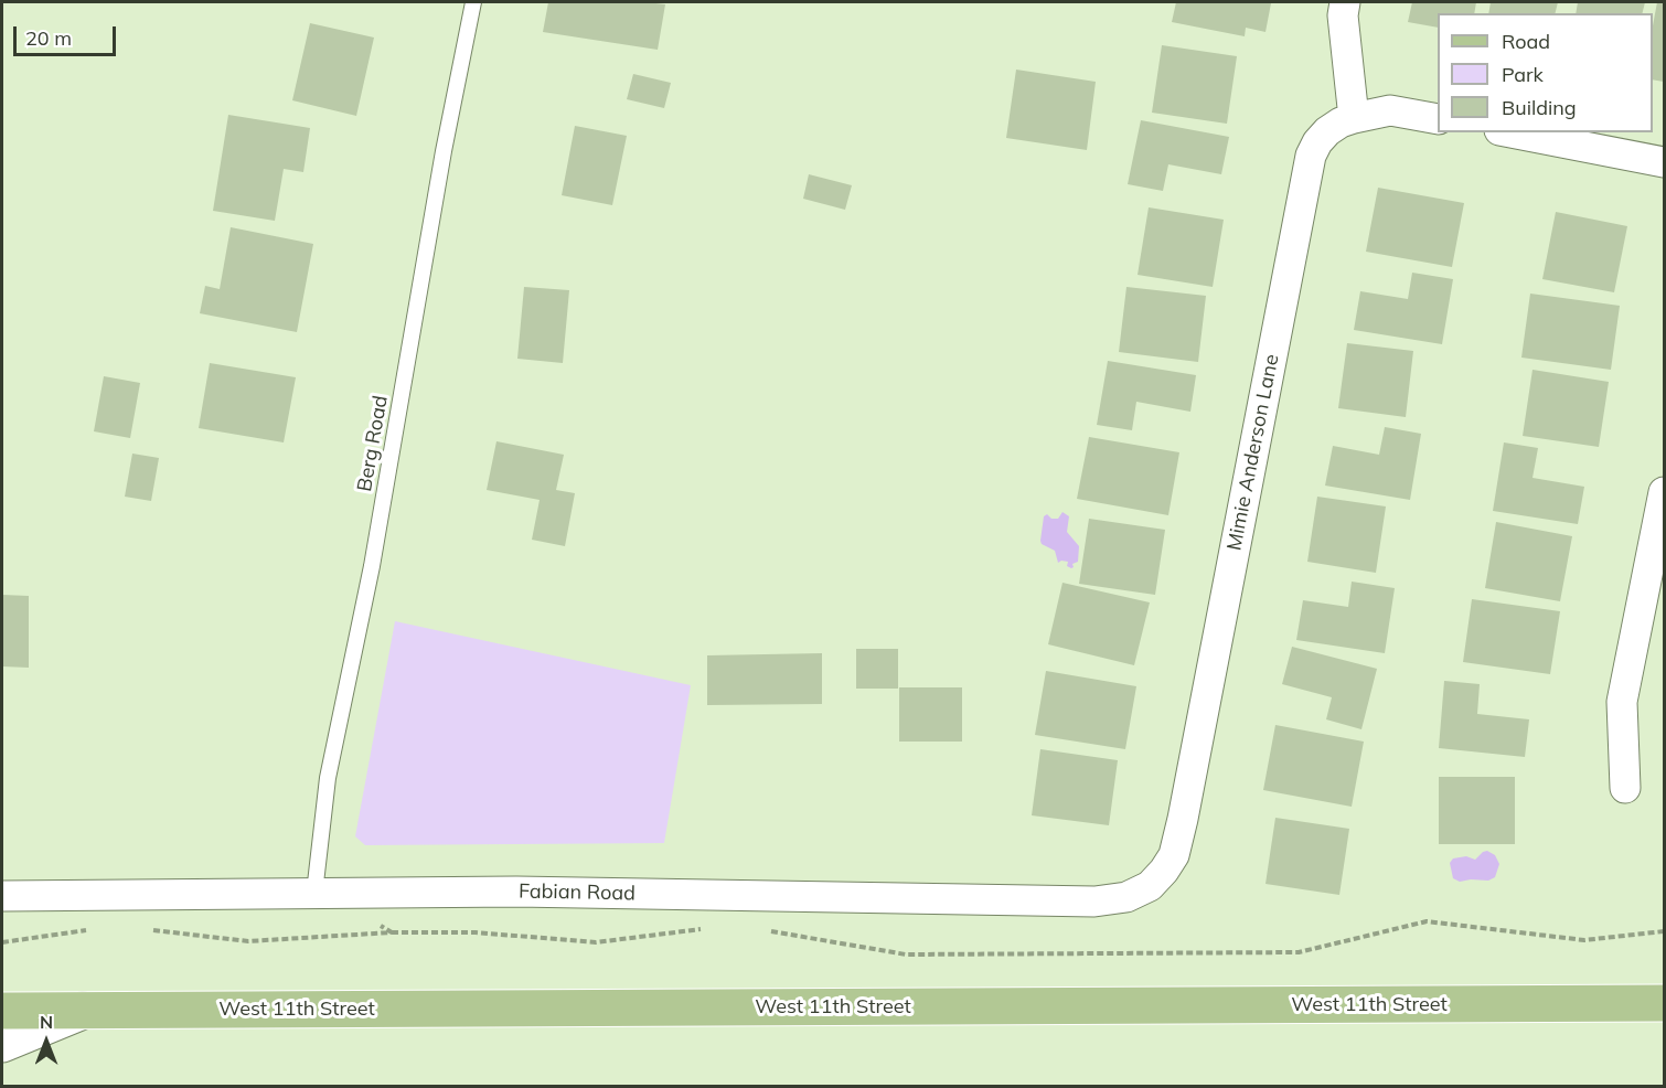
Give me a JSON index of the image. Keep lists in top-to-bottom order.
{
  "streets": {
    "main road": ["West 11th Street"],
    "street": ["Mimie Anderson Lane", "Fabian Road"],
    "lane": ["Berg Road"]
  },
  "crossings": [
    ["Berg Road", "Fabian Road"],
    ["Mimie Anderson Lane", "Fabian Road"]
  ],
  "legend": ["Road", "Park", "Building"],
  "scale_bar": "20 m",
  "north": "top"
}
